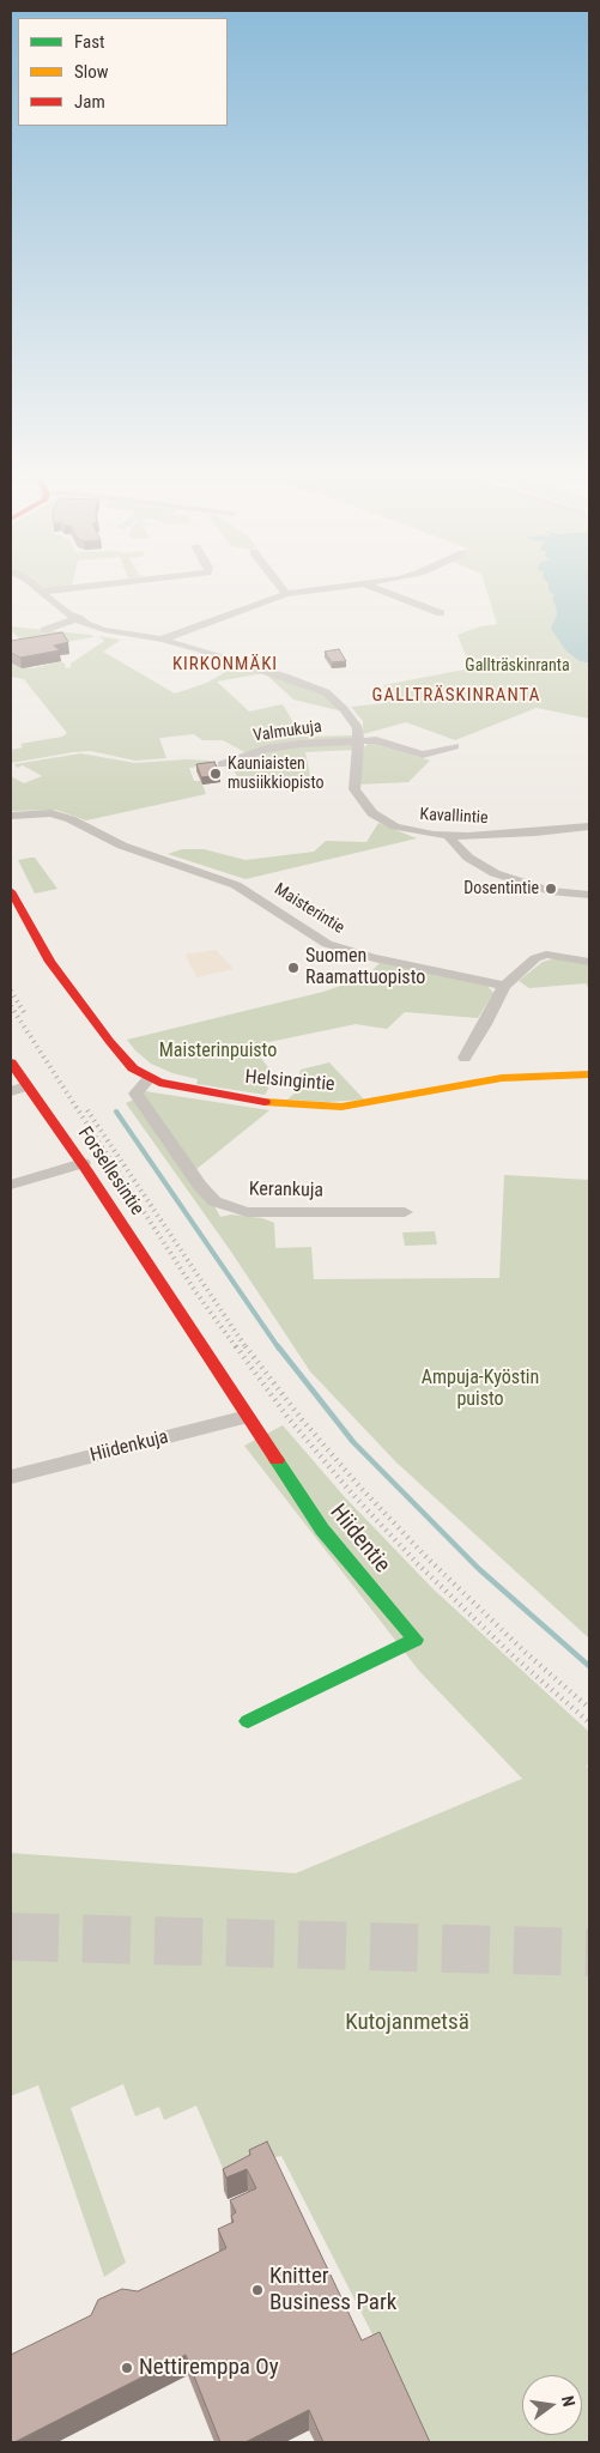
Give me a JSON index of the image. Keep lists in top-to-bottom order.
{
  "streets": {
    "main road": ["Helsingintie", "Forsellesintie", "Hiidentie"],
    "street": [
      "Valmukuja",
      "Kavallintie",
      "Maisterintie",
      "Kerankuja",
      "Hiidenkuja"
    ]
  },
  "crossings": [
    ["Valmukuja", "Kavallintie"],
    ["Helsingintie", "Kerankuja"],
    ["Forsellesintie", "Hiidentie"],
    ["Hiidenkuja", "Hiidentie"]
  ],
  "districts": ["KIRKONMÄKI", "GALLTRÄSKINRANTA"],
  "parks": [
    "Gallträskinranta",
    "Maisterinpuisto",
    "Ampuja-Kyöstin puisto",
    "Kutojanmetsä"
  ],
  "places": [
    "Kauniaisten musiikkiopisto",
    "Dosentintie",
    "Suomen Raamattuopisto",
    "Knitter Business Park",
    "Nettiremppa Oy"
  ],
  "legend": ["Fast", "Slow", "Jam"],
  "north": "right"
}
